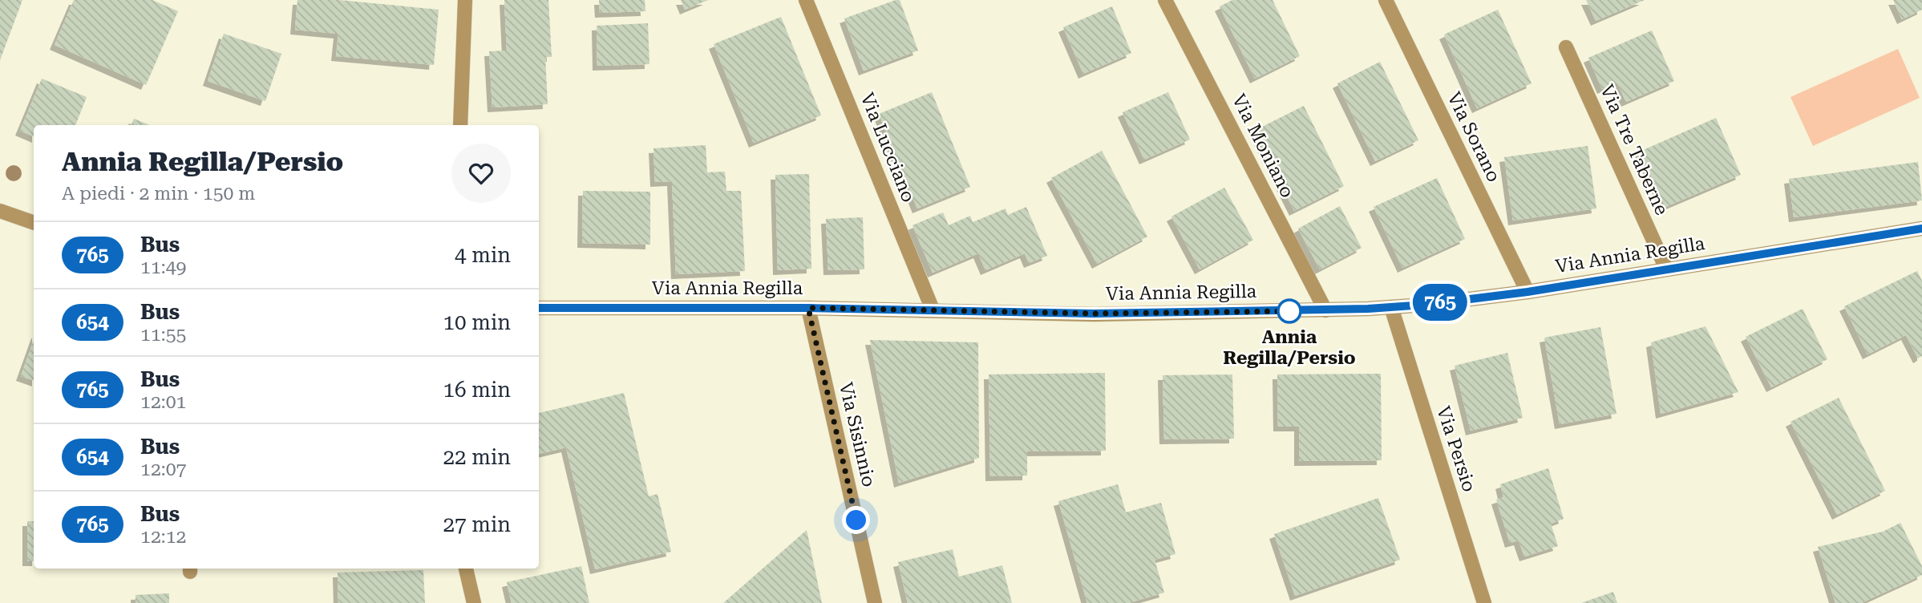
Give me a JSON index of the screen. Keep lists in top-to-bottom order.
{
  "streets": {
    "street": [
      "Via Sorano",
      "Via Moniano",
      "Via Lucciano",
      "Via Tre Taberne",
      "Via Annia Regilla",
      "Via Sisinnio",
      "Via Persio"
    ]
  },
  "crossings": [
    ["Via Sorano", "Via Annia Regilla"],
    ["Via Moniano", "Via Annia Regilla"],
    ["Via Lucciano", "Via Annia Regilla"],
    ["Via Tre Taberne", "Via Annia Regilla"],
    ["Via Annia Regilla", "Via Sisinnio"],
    ["Via Annia Regilla", "Via Persio"]
  ],
  "places": ["Annia Regilla/Persio"],
  "lines": ["bus line 765"],
  "page": {
    "on_map": "765",
    "heading": ["Annia Regilla/Persio", "A piedi · 2 min · 150 m"],
    "list": [
      {
        "mark": "765",
        "name": "Bus",
        "note": "11:49",
        "value": "4 min"
      },
      {
        "mark": "654",
        "name": "Bus",
        "note": "11:55",
        "value": "10 min"
      },
      {
        "mark": "765",
        "name": "Bus",
        "note": "12:01",
        "value": "16 min"
      },
      {
        "mark": "654",
        "name": "Bus",
        "note": "12:07",
        "value": "22 min"
      },
      {
        "mark": "765",
        "name": "Bus",
        "note": "12:12",
        "value": "27 min"
      }
    ]
  }
}
